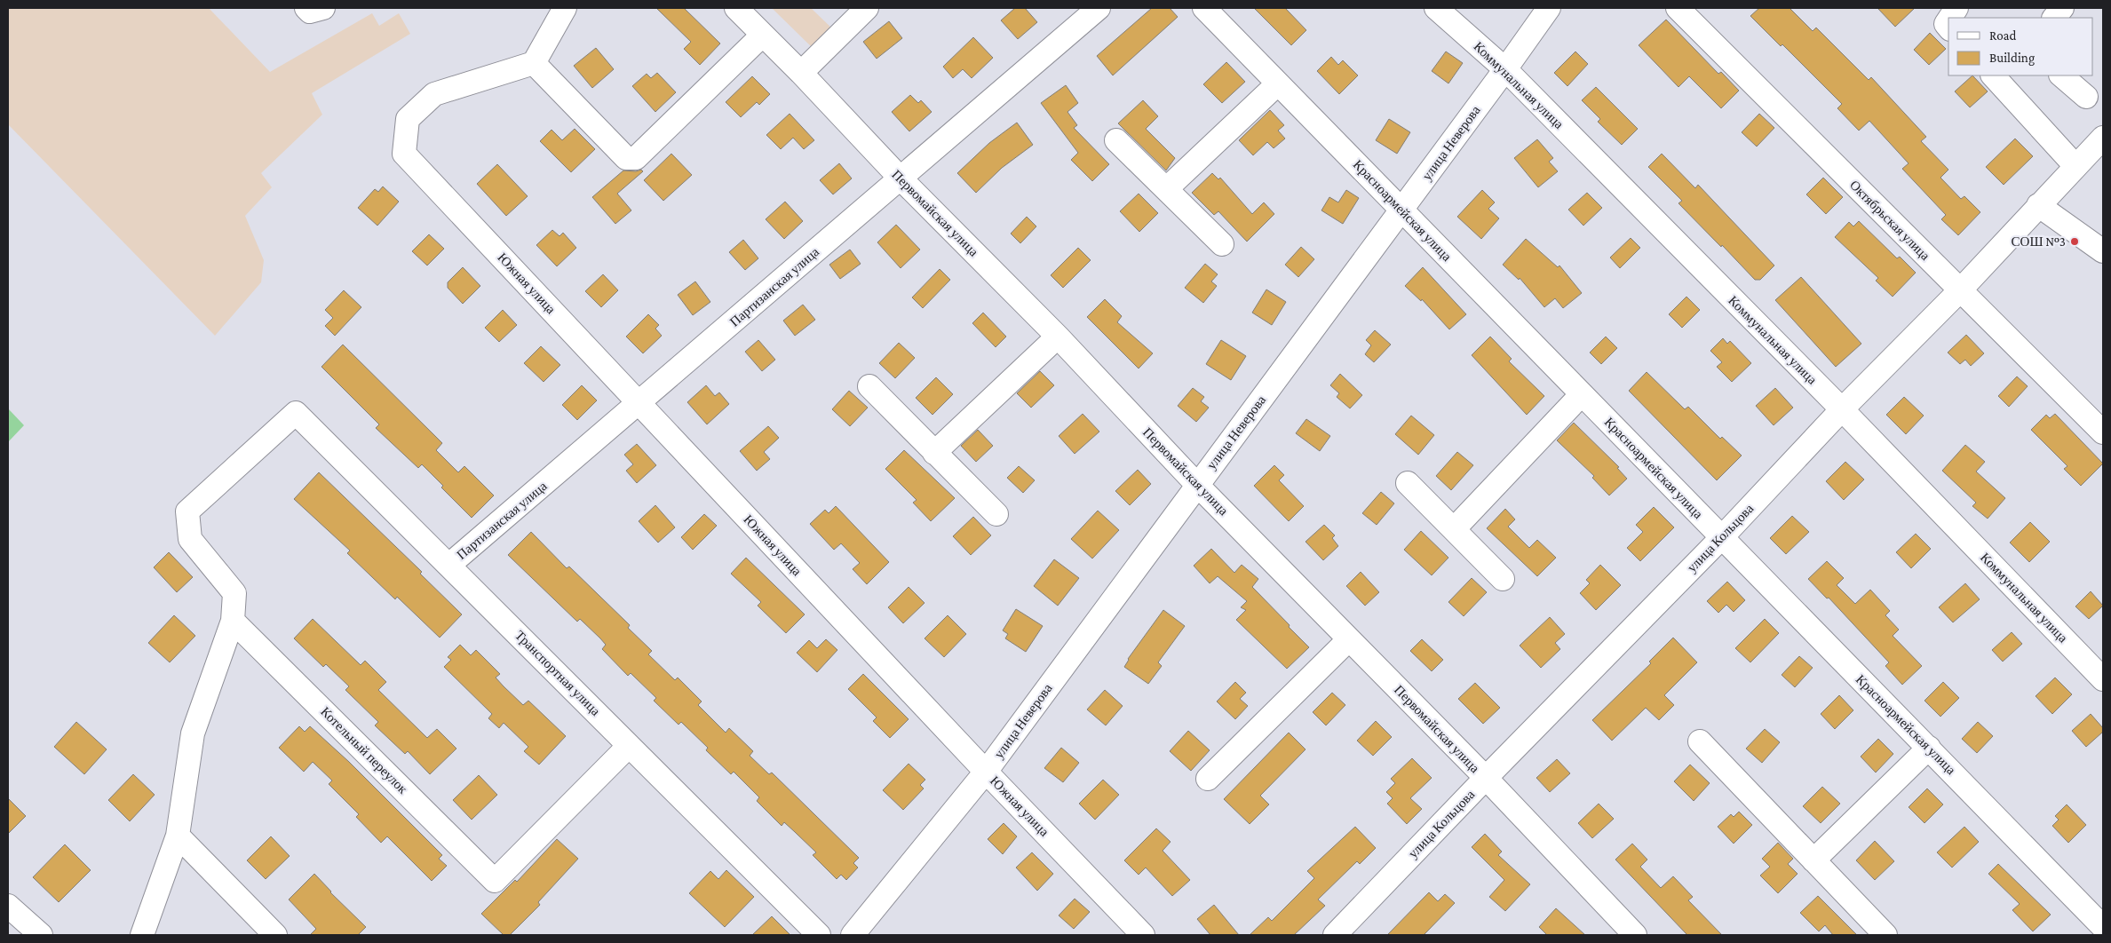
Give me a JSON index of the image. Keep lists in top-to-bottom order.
{
  "streets": {
    "street": [
      "Коммунальная улица",
      "улица Неверова",
      "Красноармейская улица",
      "Первомайская улица",
      "Октябрьская улица",
      "Южная улица",
      "Партизанская улица",
      "улица Кольцова",
      "Транспортная улица",
      "Котельный переулок"
    ]
  },
  "crossings": [
    ["Коммунальная улица", "улица Неверова"],
    ["Коммунальная улица", "улица Кольцова"],
    ["улица Неверова", "Красноармейская улица"],
    ["улица Неверова", "Первомайская улица"],
    ["улица Неверова", "Южная улица"],
    ["Красноармейская улица", "улица Кольцова"],
    ["Первомайская улица", "Партизанская улица"],
    ["Первомайская улица", "улица Кольцова"],
    ["Октябрьская улица", "улица Кольцова"],
    ["Южная улица", "Партизанская улица"],
    ["Партизанская улица", "Транспортная улица"],
    ["Транспортная улица", "Котельный переулок"]
  ],
  "places": ["СОШ №3"],
  "legend": ["Road", "Building"]
}
